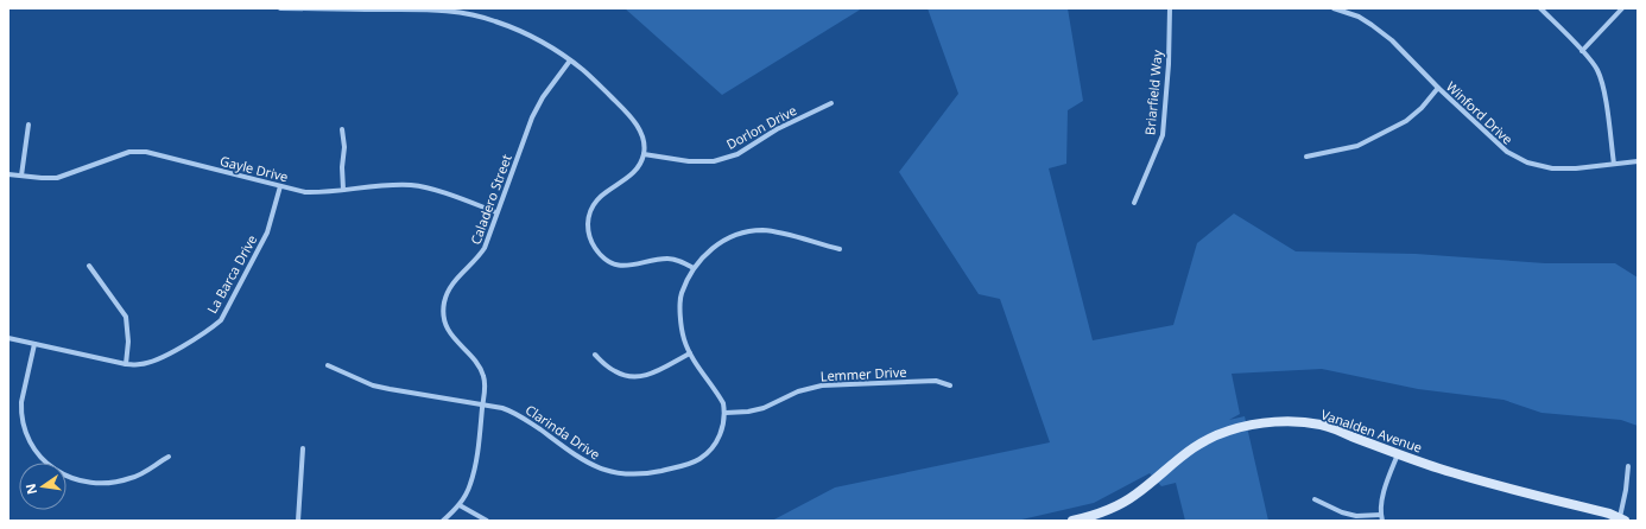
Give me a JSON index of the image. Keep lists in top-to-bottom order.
{
  "streets": {
    "main road": ["Vanalden Avenue"],
    "street": [
      "Briarfield Way",
      "Winford Drive",
      "Dorlon Drive",
      "Gayle Drive",
      "Caladero Street",
      "La Barca Drive",
      "Lemmer Drive",
      "Clarinda Drive"
    ]
  },
  "crossings": [
    ["Gayle Drive", "Caladero Street"],
    ["Gayle Drive", "La Barca Drive"],
    ["Caladero Street", "Clarinda Drive"],
    ["Lemmer Drive", "Clarinda Drive"]
  ],
  "north": "left"
}
